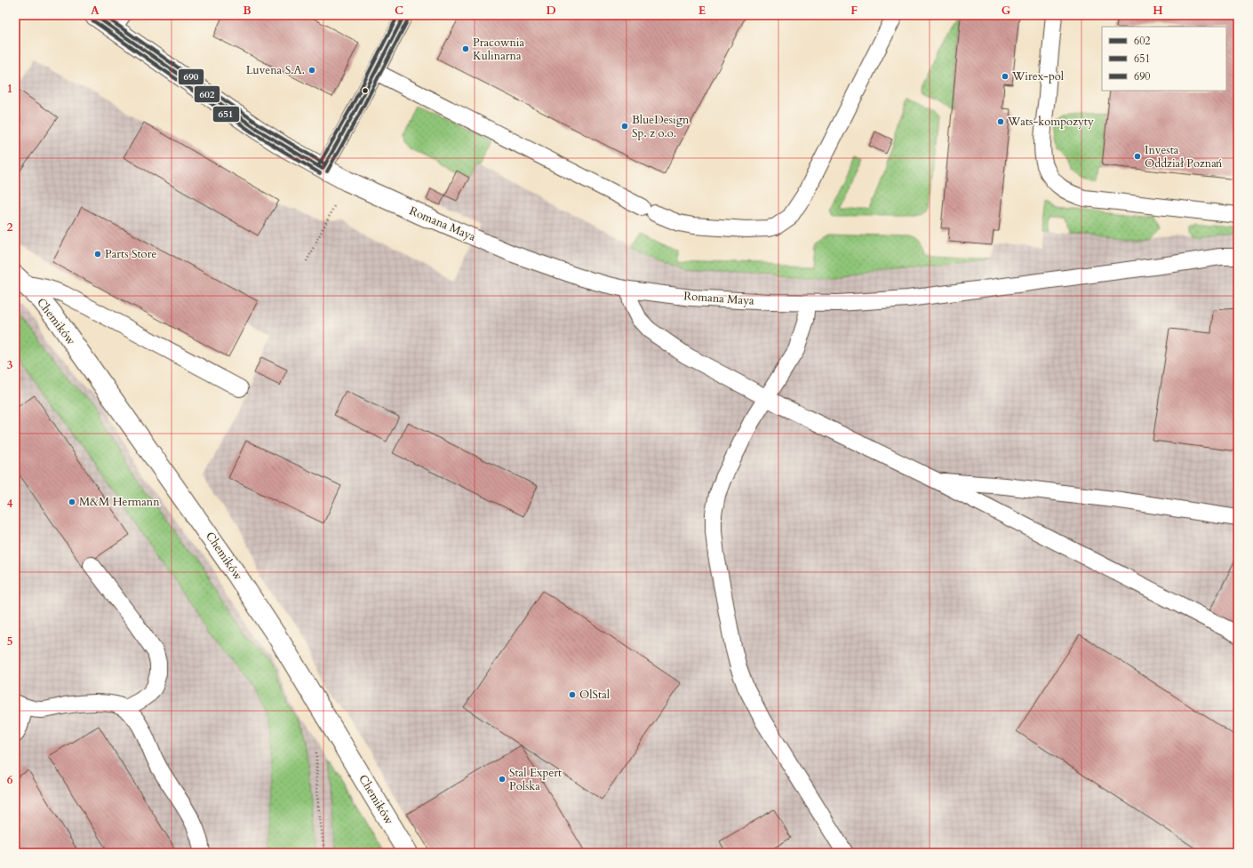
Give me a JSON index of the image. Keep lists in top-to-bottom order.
{
  "streets": {
    "street": ["Romana Maya", "Chemików"]
  },
  "places": [
    "Pracownia Kulinarna",
    "Luvena S.A.",
    "Wirex-pol",
    "Wats-kompozyty",
    "BlueDesign Sp. z o.o.",
    "Investa Oddział Poznań",
    "Parts Store",
    "M&M Hermann",
    "OlStal",
    "Stal Expert Polska"
  ],
  "lines": ["transit line 602", "transit line 690", "transit line 651"],
  "legend": ["602", "651", "690"],
  "grid": {
    "columns": [
      "A",
      "B",
      "C",
      "D",
      "E",
      "F",
      "G",
      "H"
    ],
    "rows": [
      "1",
      "2",
      "3",
      "4",
      "5",
      "6"
    ]
  }
}
